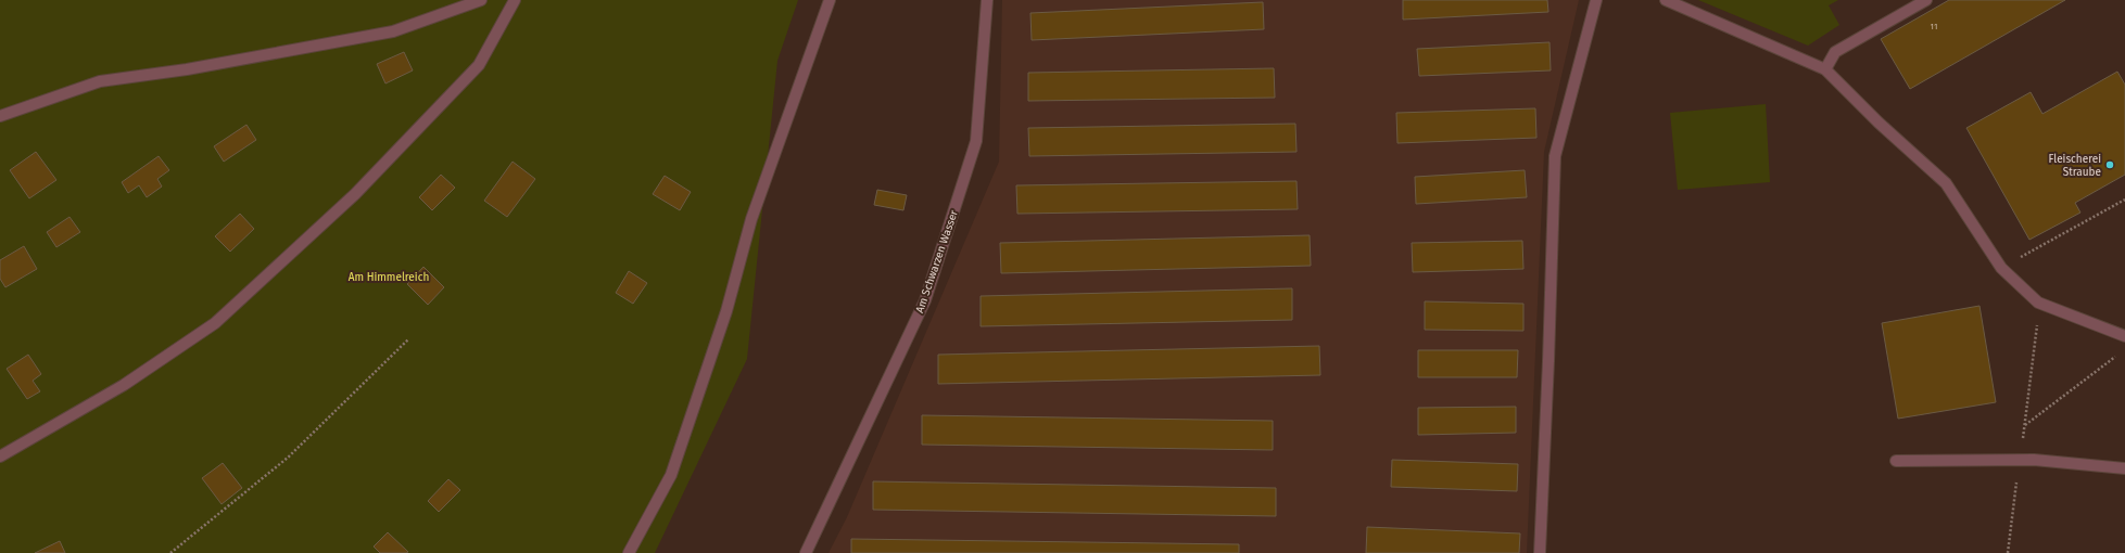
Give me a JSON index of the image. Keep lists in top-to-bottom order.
{
  "streets": {
    "lane": ["Am Schwarzen Wasser"]
  },
  "parks": ["Am Himmelreich"],
  "places": ["Fleischerei Straube"],
  "house_numbers": ["11"]
}
